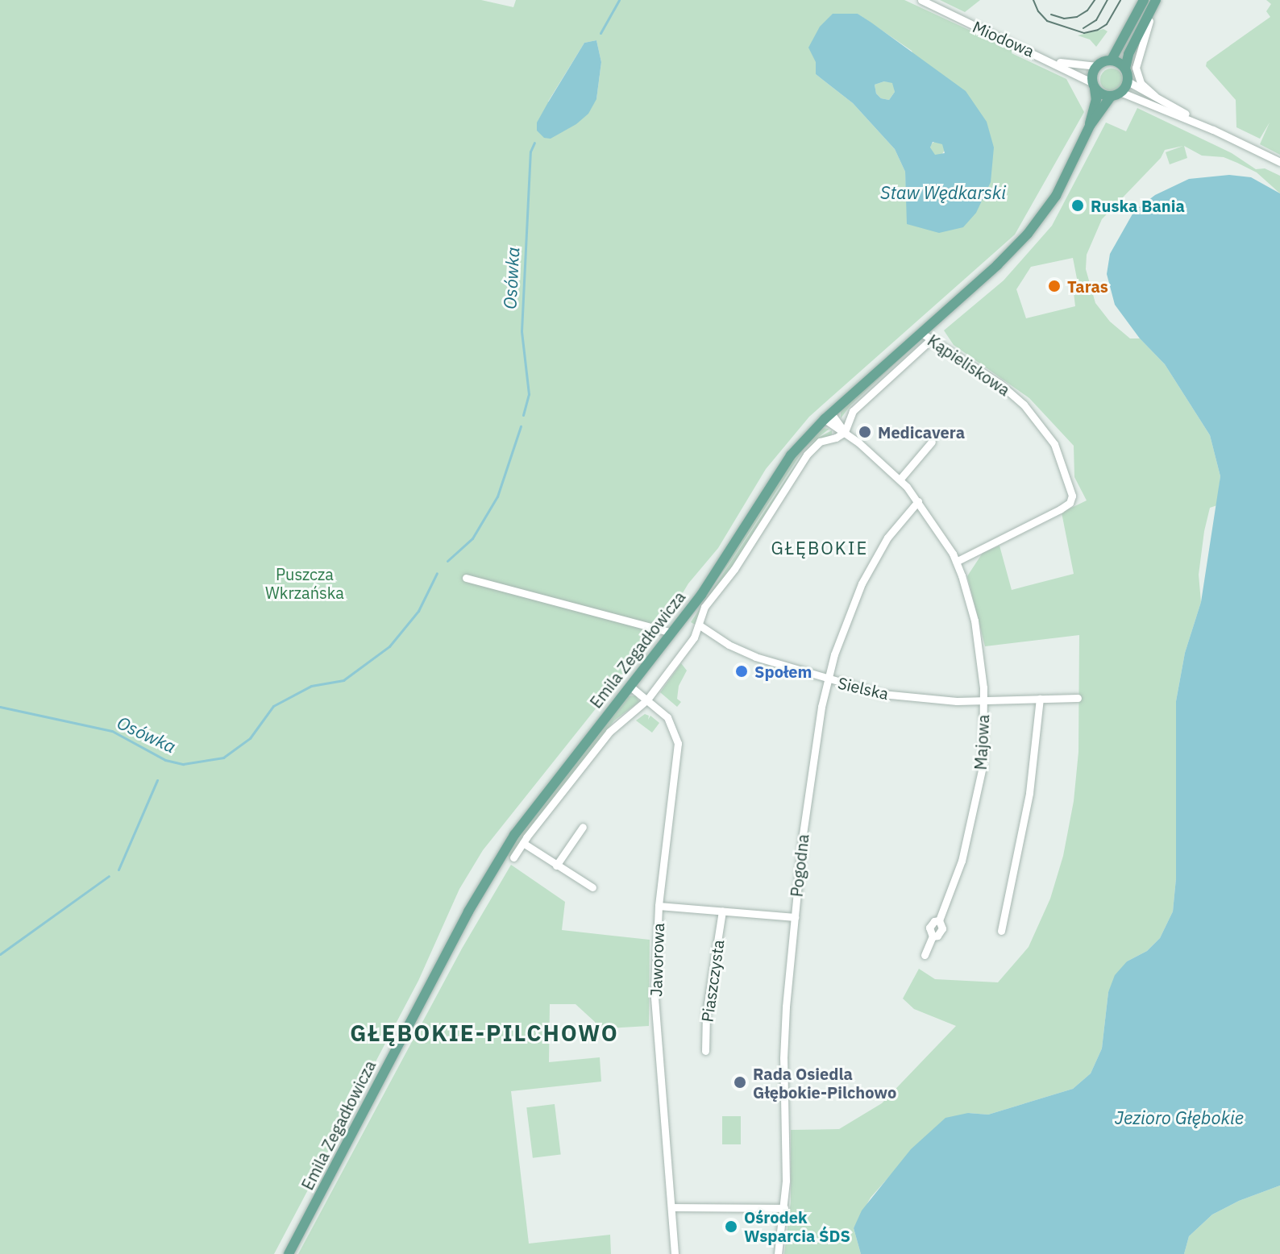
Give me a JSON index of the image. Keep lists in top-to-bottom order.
{
  "streets": {
    "main road": ["Emila Zegadłowicza"],
    "street": [
      "Miodowa",
      "Kąpieliskowa",
      "Sielska",
      "Majowa",
      "Pogodna",
      "Jaworowa",
      "Piaszczysta"
    ]
  },
  "crossings": [
    ["Miodowa", "Emila Zegadłowicza"],
    ["Kąpieliskowa", "Emila Zegadłowicza"],
    ["Kąpieliskowa", "Majowa"],
    ["Emila Zegadłowicza", "Majowa"],
    ["Emila Zegadłowicza", "Jaworowa"],
    ["Sielska", "Majowa"],
    ["Sielska", "Pogodna"],
    ["Majowa", "Pogodna"]
  ],
  "districts": ["GŁĘBOKIE", "GŁĘBOKIE-PILCHOWO"],
  "water": ["Staw Wędkarski", "Osówka", "Jezioro Głębokie"],
  "parks": ["Puszcza Wkrzańska"],
  "places": [
    "Ruska Bania",
    "Taras",
    "Medicavera",
    "Społem",
    "Rada Osiedla Głębokie-Pilchowo",
    "Ośrodek Wsparcia ŚDS"
  ]
}
